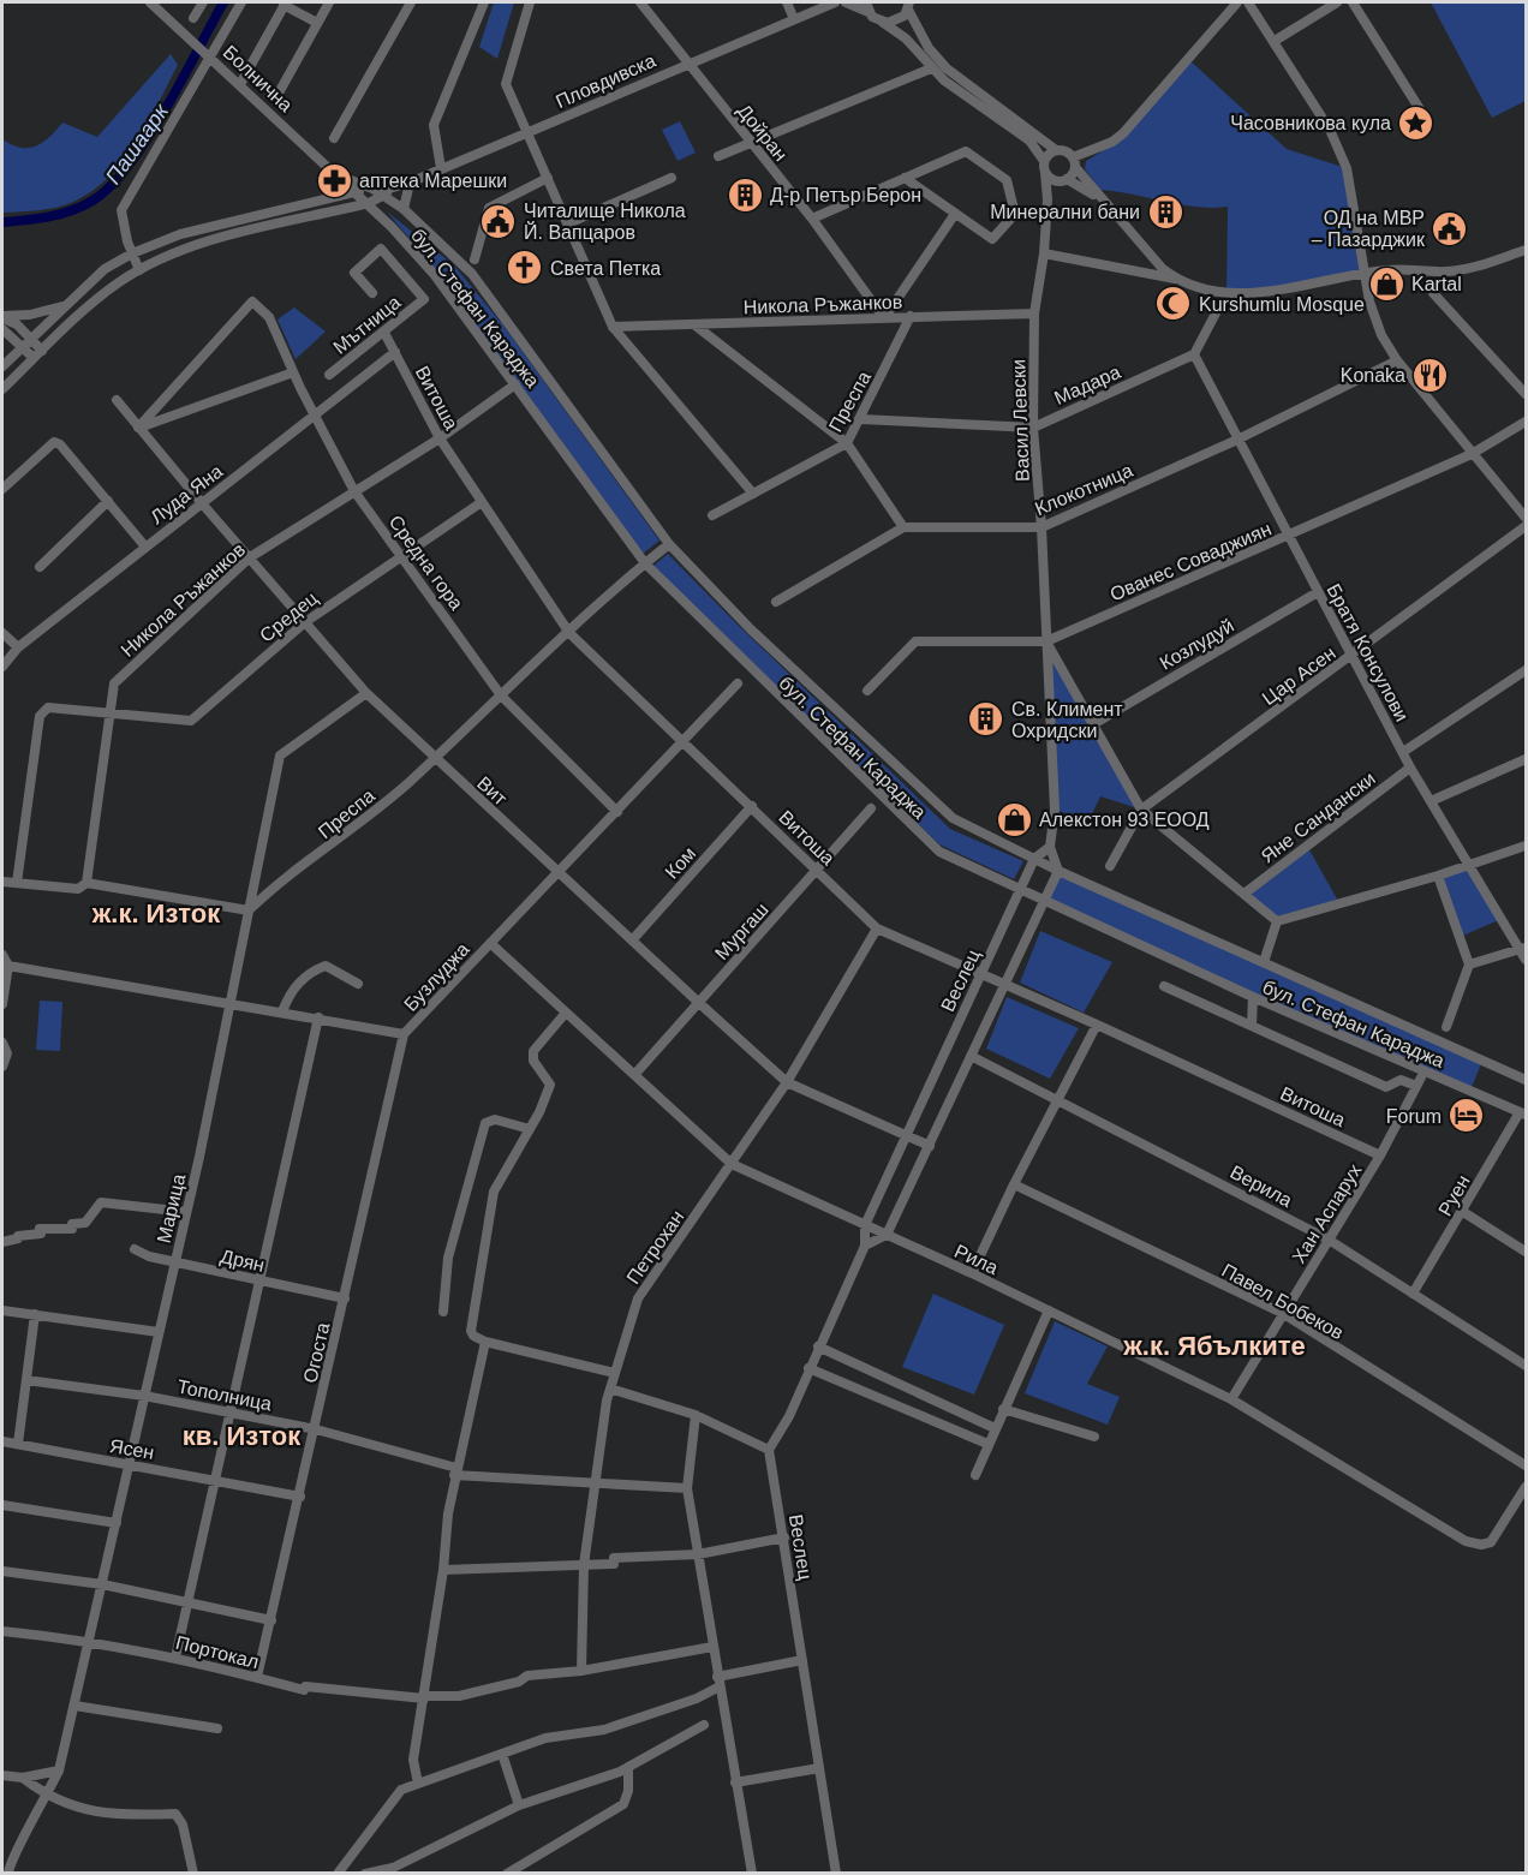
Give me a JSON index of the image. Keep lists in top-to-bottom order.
{
  "streets": {
    "street": [
      "Болнична",
      "Пловдивска",
      "Дойран",
      "Никола Ръжанков",
      "бул. Стефан Караджа",
      "Мътница",
      "Мадара",
      "Витоша",
      "Преспа",
      "Васил Левски",
      "Клокотница",
      "Луда Яна",
      "Ованес Соваджиян",
      "Средна гора",
      "Средец",
      "Козлудуй",
      "Братя Консулови",
      "Цар Асен",
      "Вит",
      "Яне Сандански",
      "Ком",
      "Мургаш",
      "Бузлуджа",
      "Веслец",
      "Верила",
      "Руен",
      "Марица",
      "Хан Аспарух",
      "Петрохан",
      "Рила",
      "Дрян",
      "Павел Бобеков",
      "Огоста",
      "Тополница",
      "Ясен",
      "Портокал"
    ]
  },
  "crossings": [
    ["Болнична", "бул. Стефан Караджа"],
    ["Пловдивска", "Дойран"],
    ["Пловдивска", "бул. Стефан Караджа"],
    ["Дойран", "Никола Ръжанков"],
    ["Никола Ръжанков", "бул. Стефан Караджа"],
    ["Никола Ръжанков", "Витоша"],
    ["Никола Ръжанков", "Преспа"],
    ["Никола Ръжанков", "Васил Левски"],
    ["Никола Ръжанков", "Средна гора"],
    ["Никола Ръжанков", "Средец"],
    ["Никола Ръжанков", "Вит"],
    ["бул. Стефан Караджа", "Преспа"],
    ["бул. Стефан Караджа", "Веслец"],
    ["бул. Стефан Караджа", "Руен"],
    ["Мътница", "Витоша"],
    ["Мадара", "Преспа"],
    ["Мадара", "Васил Левски"],
    ["Мадара", "Братя Консулови"],
    ["Витоша", "Преспа"],
    ["Витоша", "Луда Яна"],
    ["Витоша", "Средец"],
    ["Витоша", "Ком"],
    ["Витоша", "Мургаш"],
    ["Витоша", "Бузлуджа"],
    ["Витоша", "Веслец"],
    ["Витоша", "Хан Аспарух"],
    ["Витоша", "Петрохан"],
    ["Преспа", "Средна гора"],
    ["Преспа", "Вит"],
    ["Преспа", "Марица"],
    ["Васил Левски", "Клокотница"],
    ["Васил Левски", "Ованес Соваджиян"],
    ["Васил Левски", "Козлудуй"],
    ["Васил Левски", "Цар Асен"],
    ["Васил Левски", "Яне Сандански"],
    ["Клокотница", "Братя Консулови"],
    ["Луда Яна", "Средна гора"],
    ["Луда Яна", "Вит"],
    ["Ованес Соваджиян", "Братя Консулови"],
    ["Средна гора", "Средец"],
    ["Средна гора", "Вит"],
    ["Средна гора", "Бузлуджа"],
    ["Средец", "Вит"],
    ["Козлудуй", "Братя Консулови"],
    ["Братя Консулови", "Цар Асен"],
    ["Братя Консулови", "Яне Сандански"],
    ["Вит", "Ком"],
    ["Вит", "Мургаш"],
    ["Вит", "Бузлуджа"],
    ["Вит", "Веслец"],
    ["Вит", "Марица"],
    ["Вит", "Петрохан"],
    ["Мургаш", "Рила"],
    ["Бузлуджа", "Марица"],
    ["Бузлуджа", "Рила"],
    ["Бузлуджа", "Огоста"],
    ["Веслец", "Верила"],
    ["Веслец", "Рила"],
    ["Верила", "Руен"],
    ["Верила", "Хан Аспарух"],
    ["Марица", "Дрян"],
    ["Марица", "Тополница"],
    ["Марица", "Ясен"],
    ["Марица", "Портокал"],
    ["Хан Аспарух", "Рила"],
    ["Хан Аспарух", "Павел Бобеков"],
    ["Петрохан", "Рила"],
    ["Петрохан", "Тополница"],
    ["Петрохан", "Портокал"],
    ["Дрян", "Огоста"],
    ["Огоста", "Тополница"],
    ["Огоста", "Ясен"],
    ["Огоста", "Портокал"]
  ],
  "districts": ["ж.к. Изток", "ж.к. Ябълките", "кв. Изток"],
  "water": ["Пашаарк"],
  "places": {
    "place": ["Часовникова кула"],
    "pharmacy": ["аптека Марешки"],
    "building": ["Д-р Петър Берон", "Минерални бани", "Св. Климент Охридски"],
    "public building": ["Читалище Никола Й. Вапцаров", "ОД на МВР – Пазарджик"],
    "church": ["Света Петка"],
    "shop": ["Kartal", "Алекстон 93 ЕООД"],
    "mosque": ["Kurshumlu Mosque"],
    "restaurant": ["Konaka"],
    "hotel": ["Forum"]
  }
}
